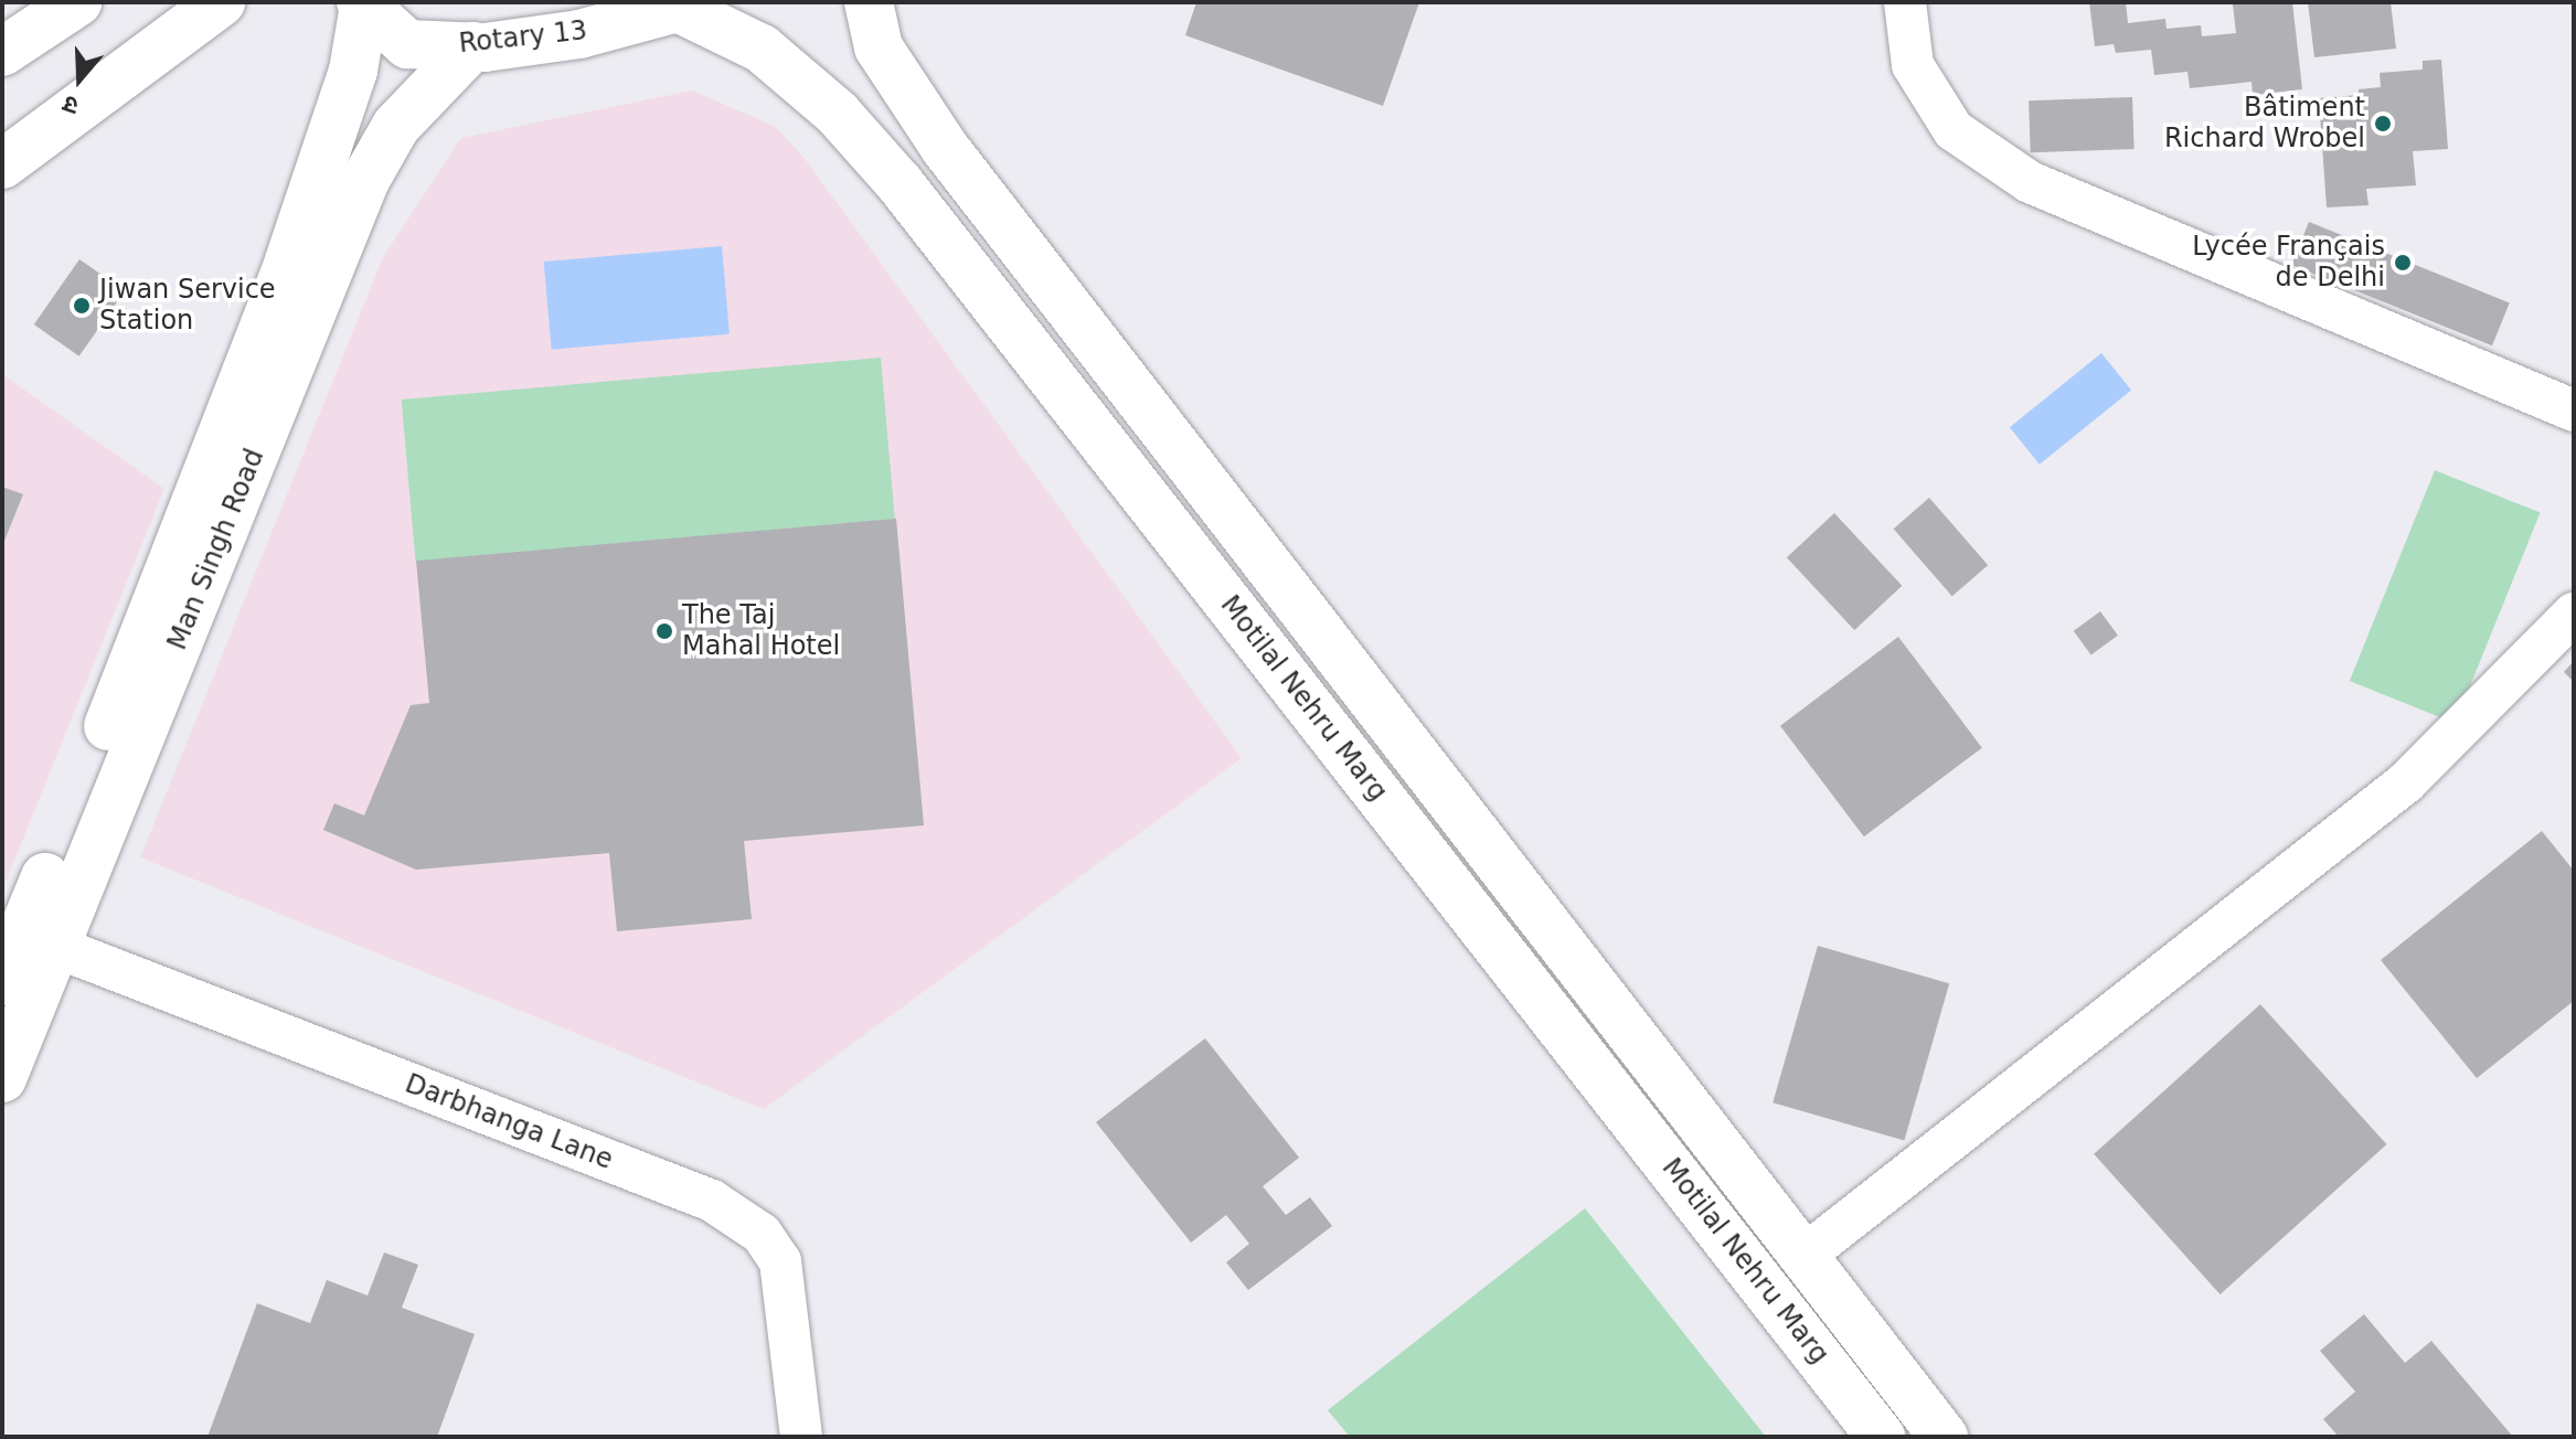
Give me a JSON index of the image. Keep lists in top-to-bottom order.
{
  "streets": {
    "main road": ["Rotary 13", "Man Singh Road", "Motilal Nehru Marg"],
    "street": ["Darbhanga Lane"]
  },
  "crossings": [
    ["Rotary 13", "Man Singh Road"],
    ["Rotary 13", "Motilal Nehru Marg"],
    ["Man Singh Road", "Darbhanga Lane"]
  ],
  "places": [
    "Bâtiment Richard Wrobel",
    "Lycée Français de Delhi",
    "Jiwan Service Station",
    "The Taj Mahal Hotel"
  ],
  "north": "bottom"
}
